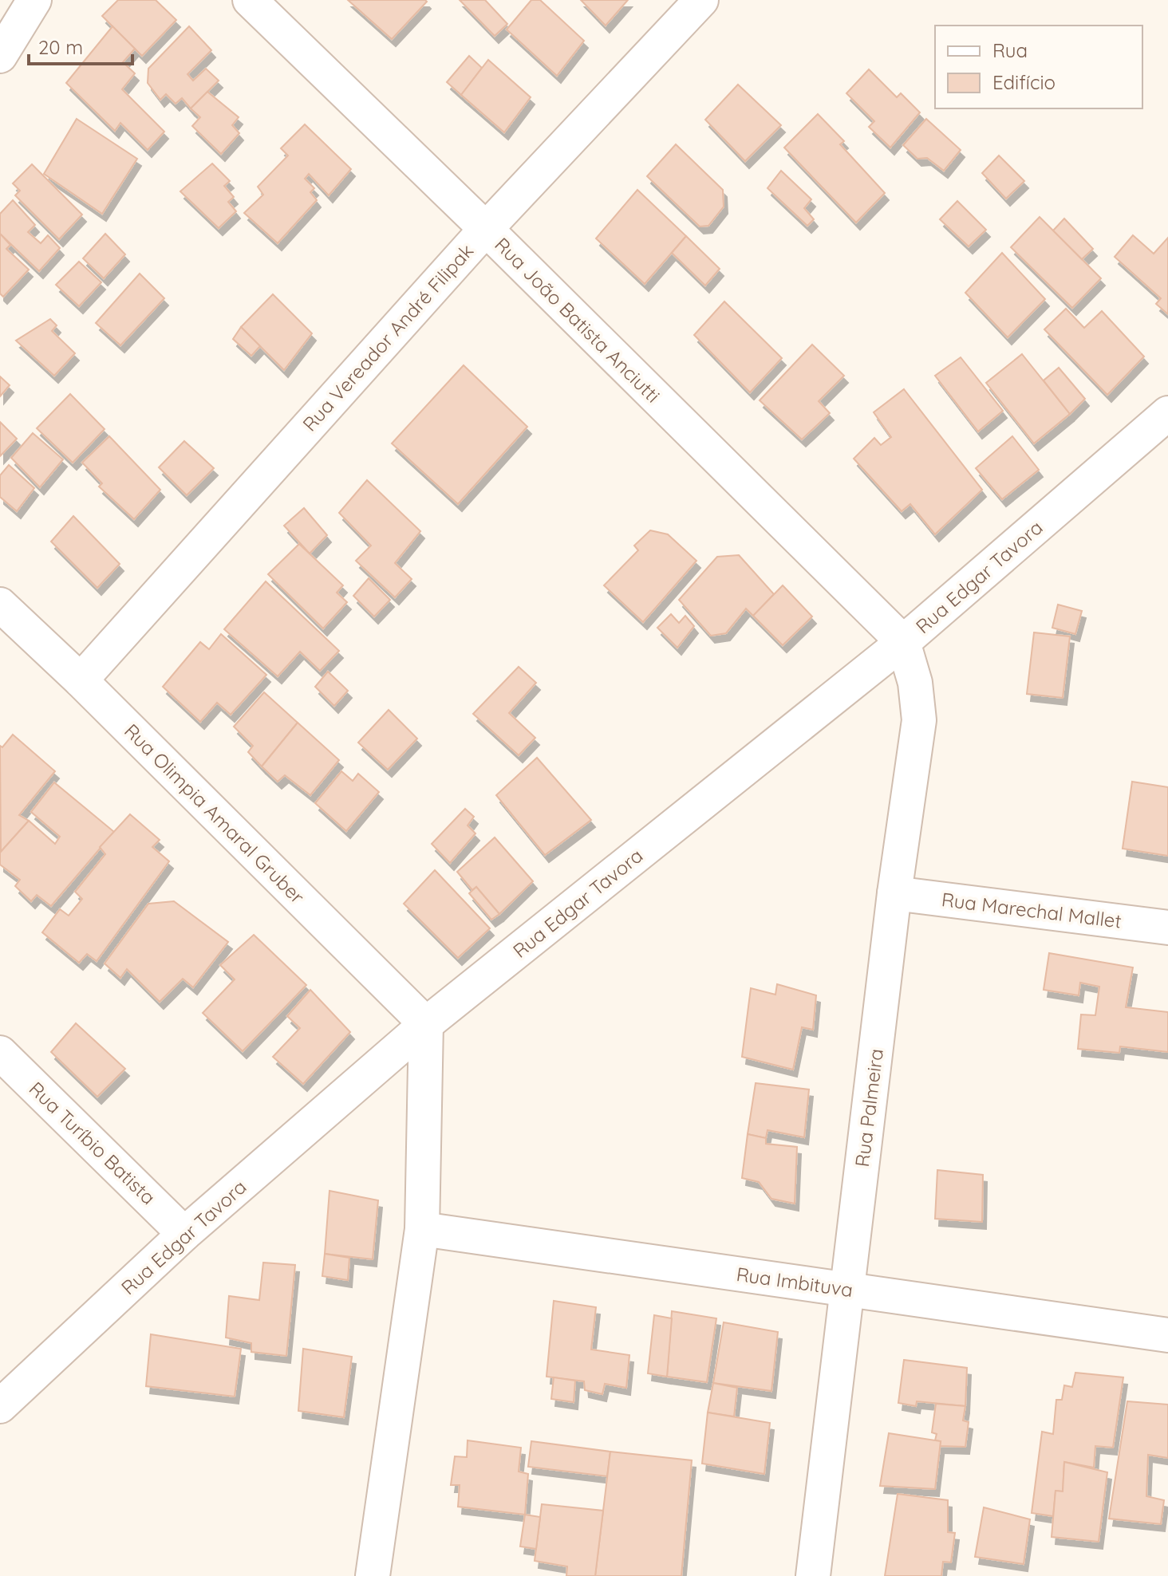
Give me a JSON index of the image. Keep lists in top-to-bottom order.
{
  "streets": {
    "street": [
      "Rua João Batista Anciutti",
      "Rua Vereador André Filipak",
      "Rua Edgar Tavora",
      "Rua Olimpia Amaral Gruber",
      "Rua Marechal Mallet",
      "Rua Palmeira",
      "Rua Turíbio Batista",
      "Rua Imbituva"
    ]
  },
  "crossings": [
    ["Rua João Batista Anciutti", "Rua Vereador André Filipak"],
    ["Rua João Batista Anciutti", "Rua Edgar Tavora"],
    ["Rua João Batista Anciutti", "Rua Palmeira"],
    ["Rua Vereador André Filipak", "Rua Olimpia Amaral Gruber"],
    ["Rua Edgar Tavora", "Rua Olimpia Amaral Gruber"],
    ["Rua Edgar Tavora", "Rua Palmeira"],
    ["Rua Edgar Tavora", "Rua Turíbio Batista"],
    ["Rua Marechal Mallet", "Rua Palmeira"],
    ["Rua Palmeira", "Rua Imbituva"]
  ],
  "legend": ["Rua", "Edifício"],
  "scale_bar": "20 m"
}
